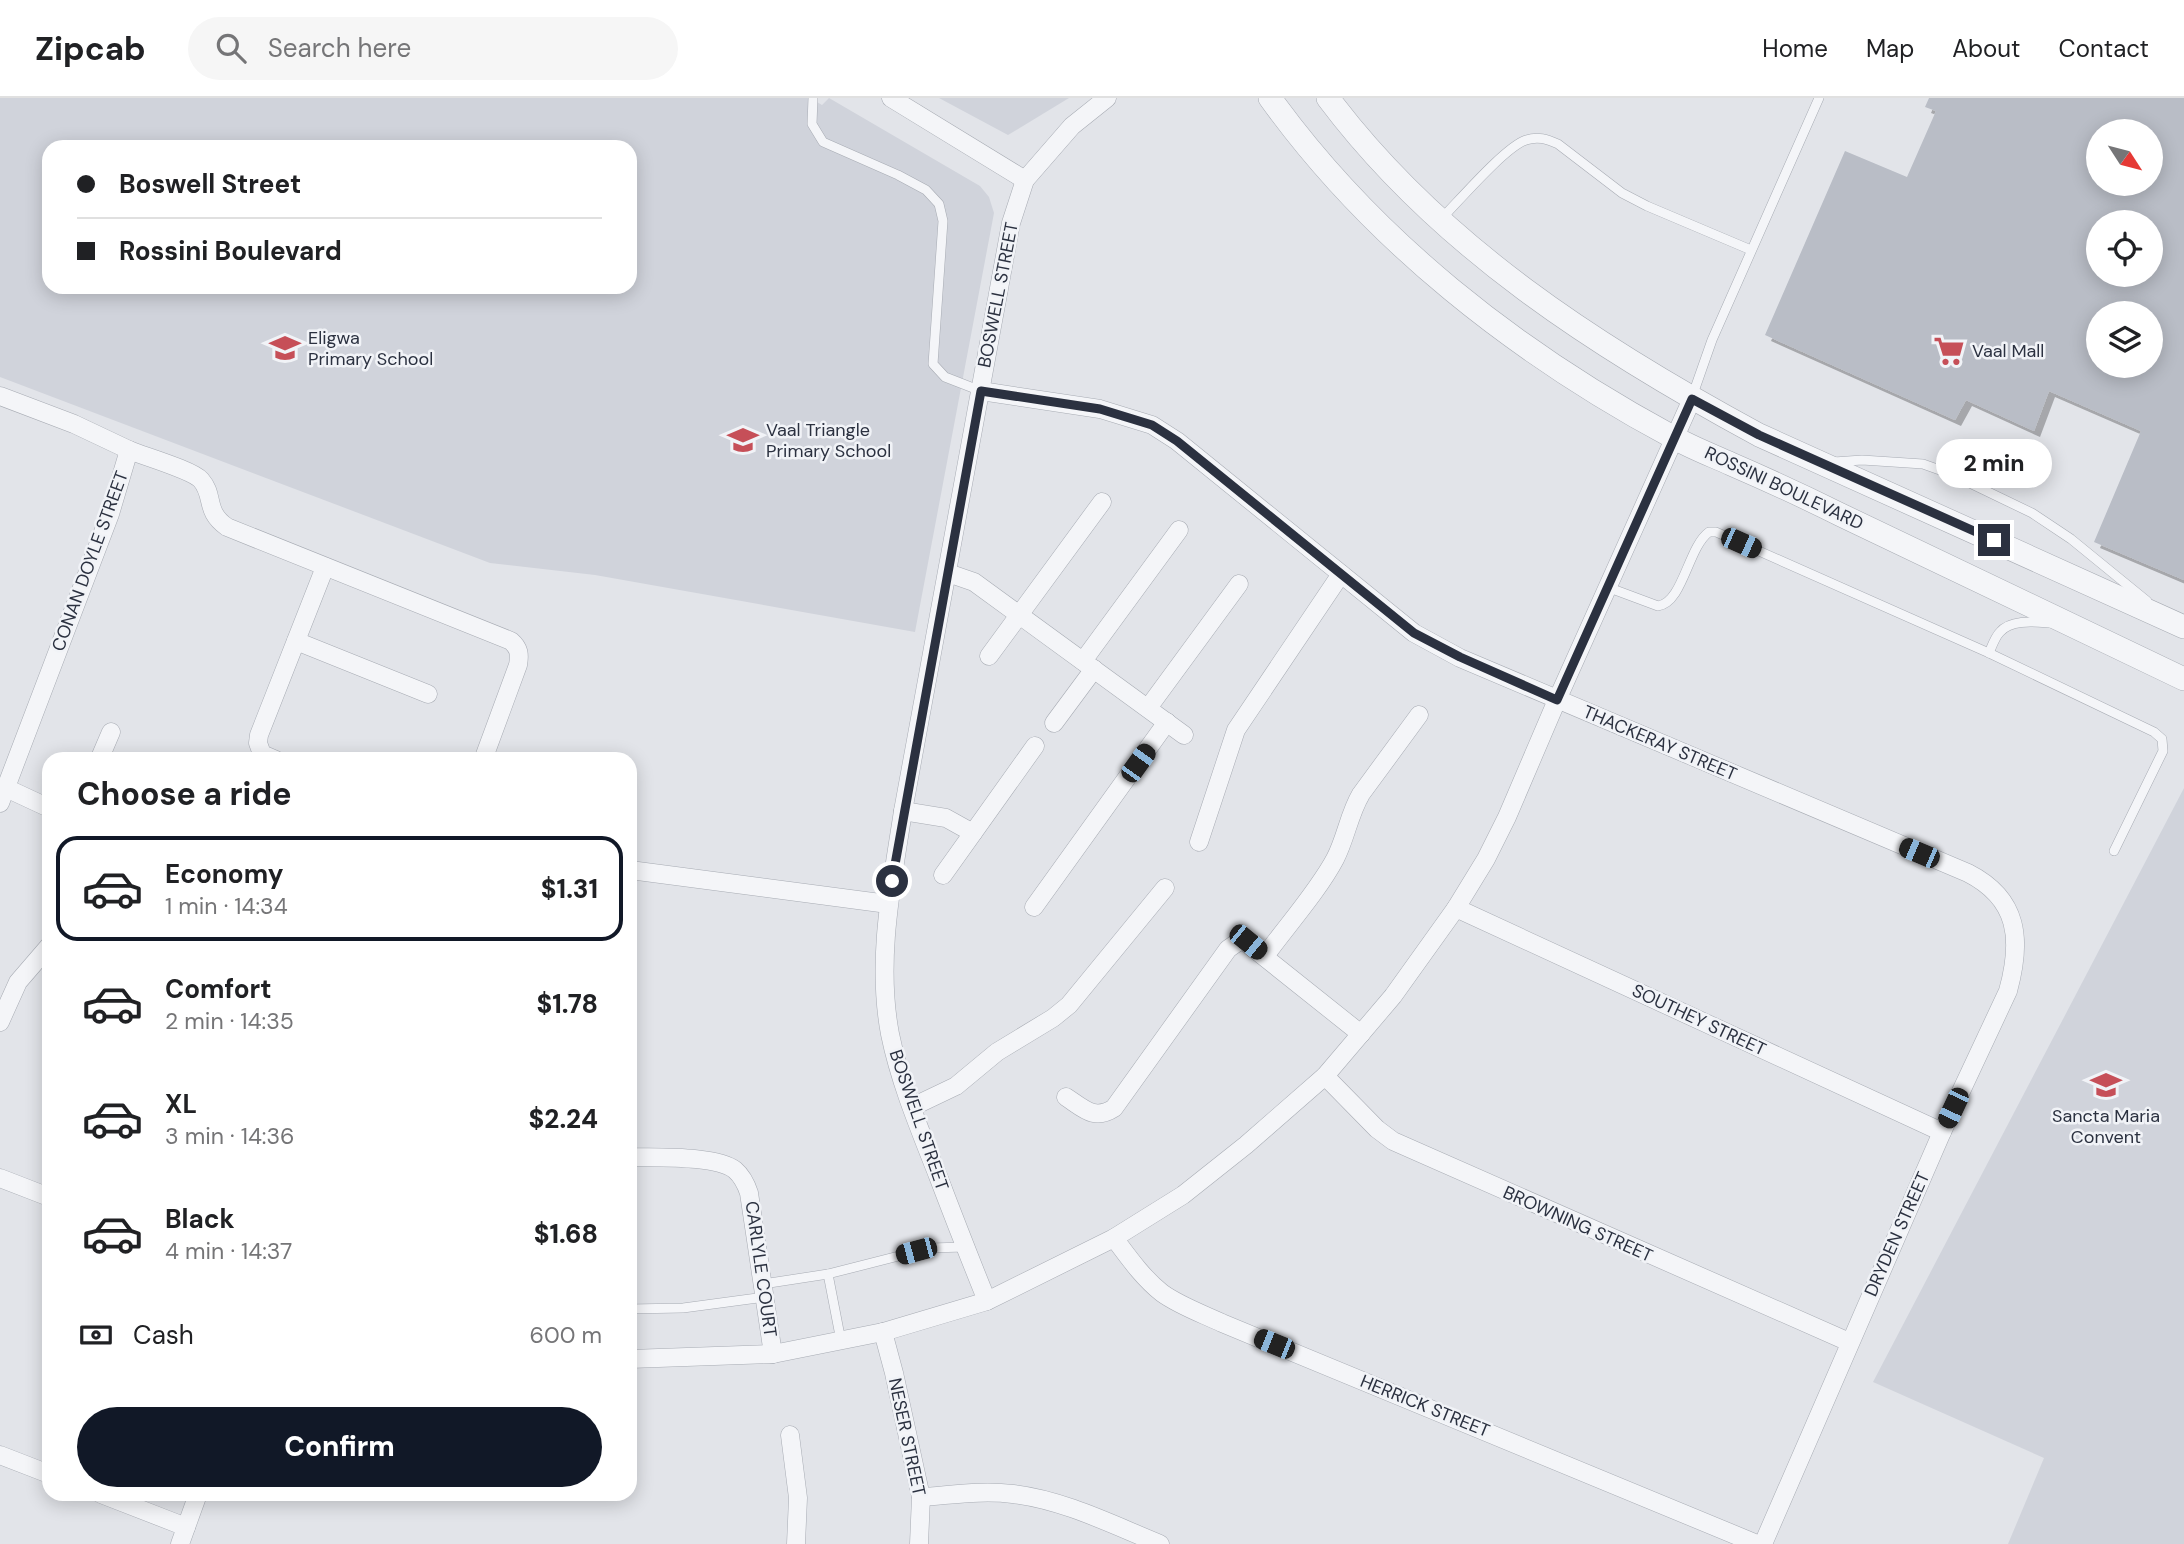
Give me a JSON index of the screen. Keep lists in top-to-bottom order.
{
  "streets": {
    "street": [
      "BOSWELL STREET",
      "ROSSINI BOULEVARD",
      "CONAN DOYLE STREET",
      "THACKERAY STREET",
      "SOUTHEY STREET",
      "BROWNING STREET",
      "DRYDEN STREET",
      "CARLYLE COURT",
      "HERRICK STREET",
      "NESER STREET"
    ]
  },
  "crossings": [
    ["BOSWELL STREET", "THACKERAY STREET"],
    ["THACKERAY STREET", "DRYDEN STREET"],
    ["SOUTHEY STREET", "DRYDEN STREET"],
    ["BROWNING STREET", "DRYDEN STREET"]
  ],
  "places": {
    "school or university": ["Eligwa Primary School", "Vaal Triangle Primary School", "Sancta Maria Convent"],
    "supermarket": ["Vaal Mall"]
  },
  "north": "bottom right",
  "page": {
    "header": "Zipcab",
    "search": "Search here",
    "nav": [
      "Home",
      "Map",
      "About",
      "Contact"
    ],
    "banner": ["Boswell Street", "Rossini Boulevard"],
    "bubble": "2 min",
    "heading": "Choose a ride",
    "list": [
      {
        "name": "Economy",
        "note": "1 min · 14:34",
        "value": "$1.31"
      },
      {
        "name": "Comfort",
        "note": "2 min · 14:35",
        "value": "$1.78"
      },
      {
        "name": "XL",
        "note": "3 min · 14:36",
        "value": "$2.24"
      },
      {
        "name": "Black",
        "note": "4 min · 14:37",
        "value": "$1.68"
      }
    ],
    "pay": ["Cash", "600 m"],
    "buttons": "Confirm"
  }
}
